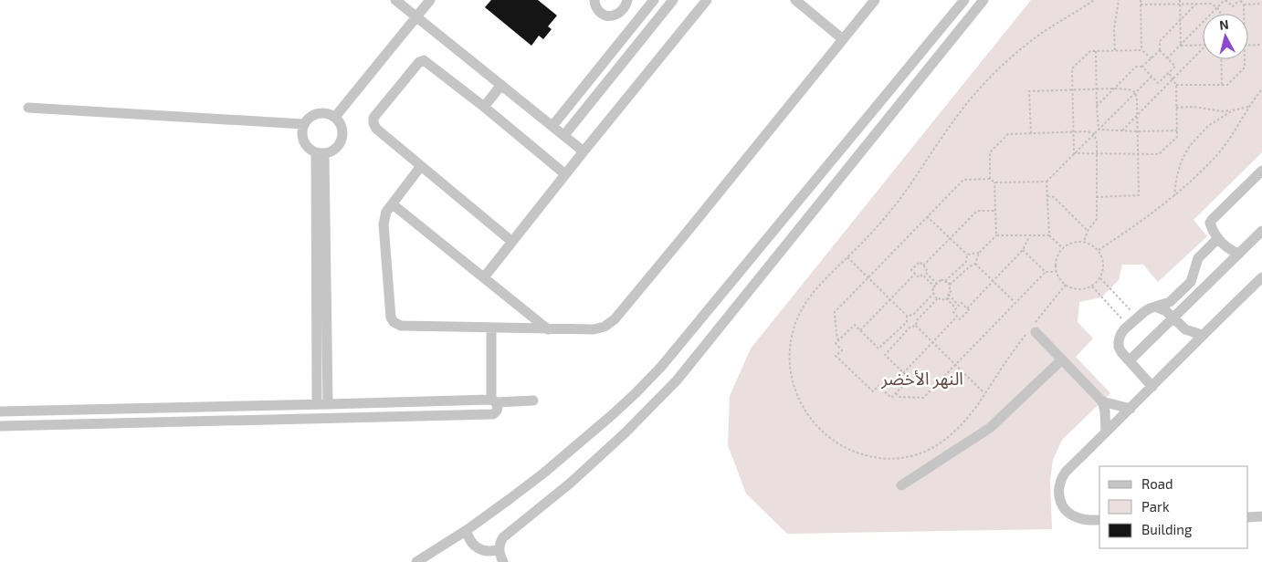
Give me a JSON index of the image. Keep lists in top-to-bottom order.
{
  "parks": ["النهر الأخضر"],
  "legend": ["Road", "Park", "Building"],
  "north": "top"
}
